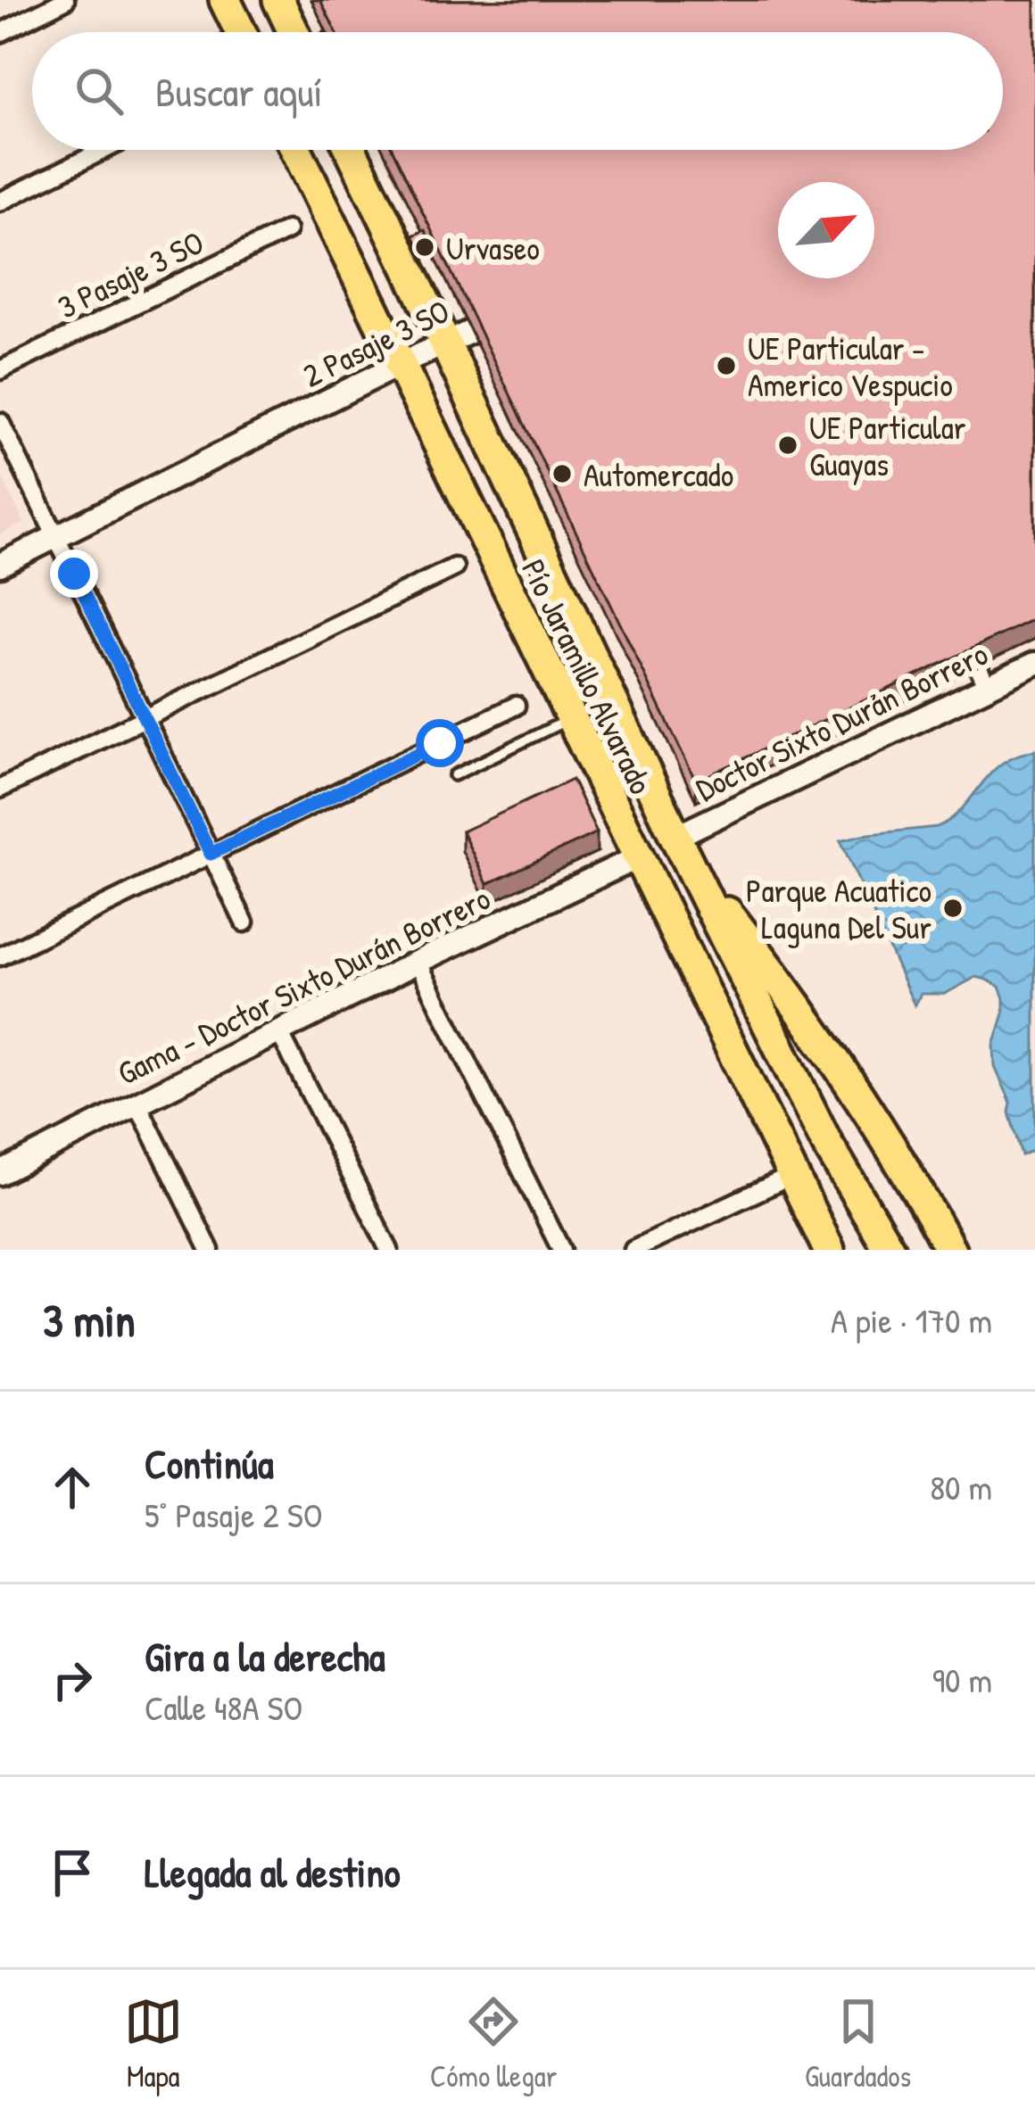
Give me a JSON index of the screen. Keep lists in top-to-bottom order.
{
  "streets": {
    "highway": ["Pío Jaramillo Alvarado"],
    "street": [
      "3 Pasaje 3 SO",
      "2 Pasaje 3 SO",
      "Doctor Sixto Durán Borrero",
      "Gama - Doctor Sixto Durán Borrero"
    ]
  },
  "crossings": [
    ["2 Pasaje 3 SO", "Pío Jaramillo Alvarado"],
    ["Pío Jaramillo Alvarado", "Doctor Sixto Durán Borrero"],
    ["Pío Jaramillo Alvarado", "Gama - Doctor Sixto Durán Borrero"]
  ],
  "places": [
    "Urvaseo",
    "UE Particular - Americo Vespucio",
    "UE Particular Guayas",
    "Automercado",
    "Parque Acuatico Laguna Del Sur"
  ],
  "north": "top right",
  "page": {
    "search": "Buscar aquí",
    "heading": ["3 min", "A pie · 170 m"],
    "list": [
      ["Continúa", "5° Pasaje 2 SO", "80 m"],
      ["Gira a la derecha", "Calle 48A SO", "90 m"],
      "Llegada al destino"
    ],
    "nav": ["Mapa", "Cómo llegar", "Guardados"]
  }
}
